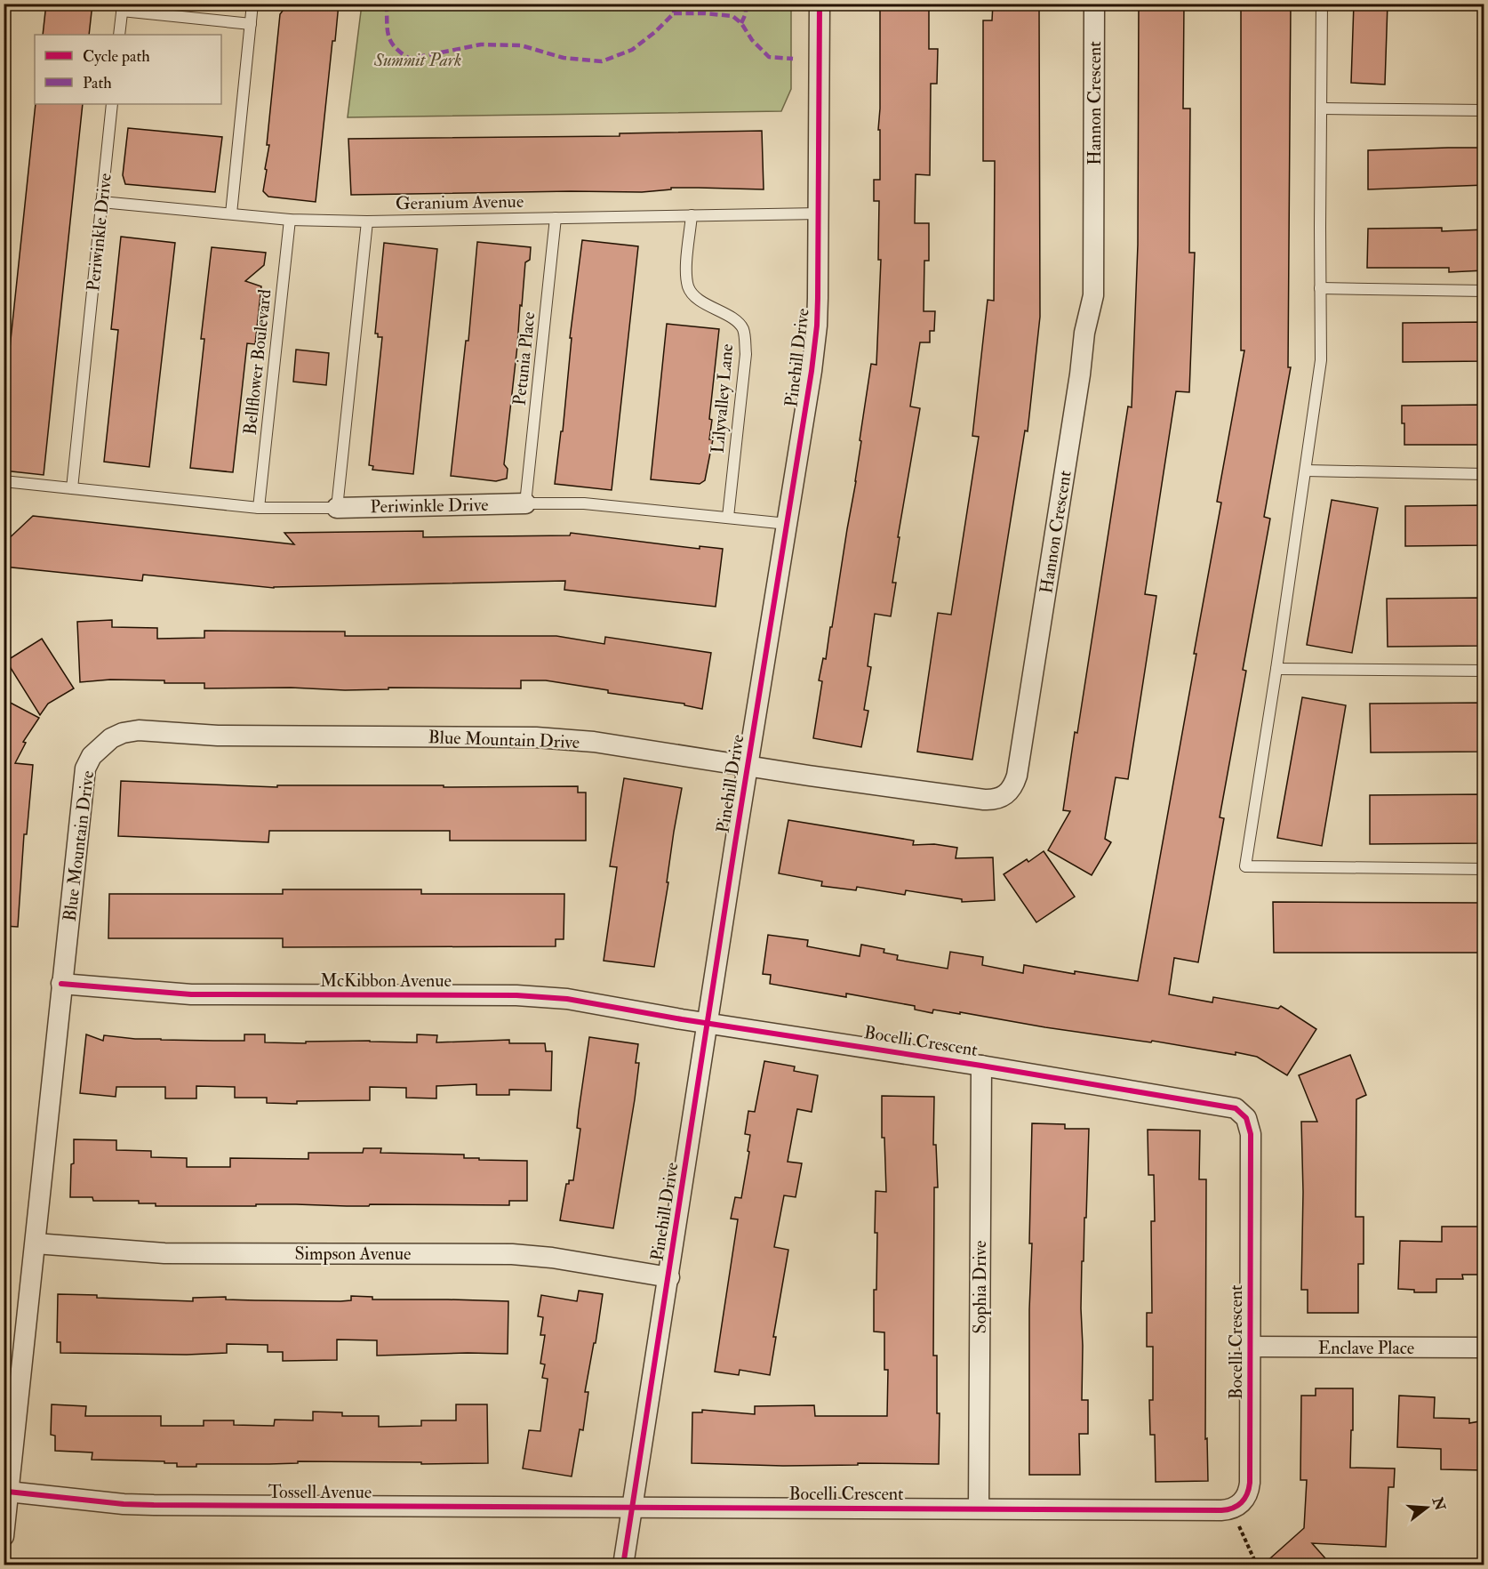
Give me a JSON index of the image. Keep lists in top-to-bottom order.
{
  "streets": {
    "street": [
      "Hannon Crescent",
      "Periwinkle Drive",
      "Pinehill Drive",
      "Blue Mountain Drive",
      "McKibbon Avenue",
      "Bocelli Crescent",
      "Simpson Avenue",
      "Sophia Drive",
      "Enclave Place",
      "Tossell Avenue"
    ],
    "lane": [
      "Geranium Avenue",
      "Petunia Place",
      "Bellflower Boulevard",
      "Lilyvalley Lane"
    ]
  },
  "crossings": [
    ["Hannon Crescent", "Pinehill Drive"],
    ["Hannon Crescent", "Blue Mountain Drive"],
    ["Geranium Avenue", "Periwinkle Drive"],
    ["Geranium Avenue", "Pinehill Drive"],
    ["Geranium Avenue", "Petunia Place"],
    ["Geranium Avenue", "Bellflower Boulevard"],
    ["Geranium Avenue", "Lilyvalley Lane"],
    ["Periwinkle Drive", "Pinehill Drive"],
    ["Periwinkle Drive", "Petunia Place"],
    ["Periwinkle Drive", "Bellflower Boulevard"],
    ["Periwinkle Drive", "Lilyvalley Lane"],
    ["Pinehill Drive", "Blue Mountain Drive"],
    ["Pinehill Drive", "McKibbon Avenue"],
    ["Pinehill Drive", "Bocelli Crescent"],
    ["Pinehill Drive", "Simpson Avenue"],
    ["Pinehill Drive", "Tossell Avenue"],
    ["Blue Mountain Drive", "McKibbon Avenue"],
    ["Blue Mountain Drive", "Simpson Avenue"],
    ["Blue Mountain Drive", "Tossell Avenue"],
    ["McKibbon Avenue", "Bocelli Crescent"],
    ["Bocelli Crescent", "Sophia Drive"],
    ["Bocelli Crescent", "Enclave Place"],
    ["Bocelli Crescent", "Tossell Avenue"]
  ],
  "parks": ["Summit Park"],
  "legend": ["Cycle path", "Path"],
  "north": "right"
}
